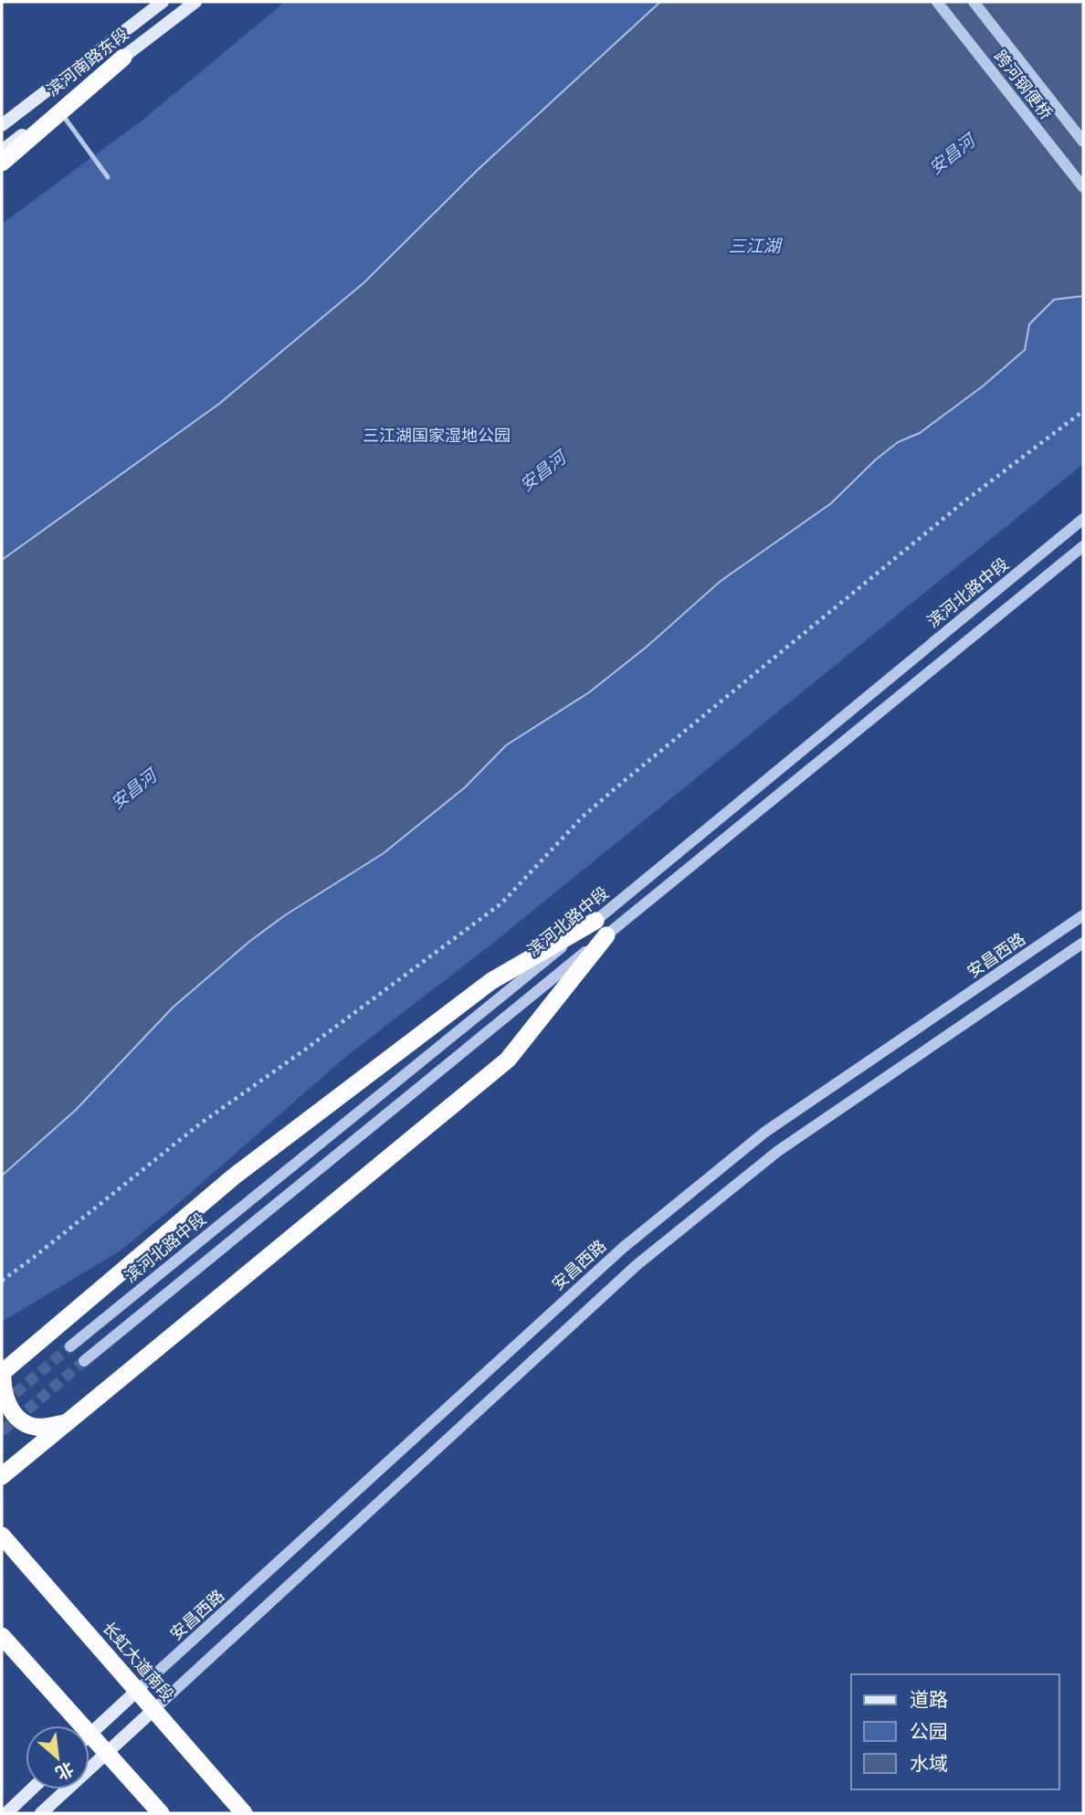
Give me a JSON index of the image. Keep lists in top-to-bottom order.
{
  "streets": {
    "highway": ["长虹大道南段"],
    "main road": ["滨河南路东段"],
    "street": ["跨河钢便桥", "滨河北路中段", "安昌西路"]
  },
  "crossings": [
    ["安昌西路", "长虹大道南段"]
  ],
  "water": ["安昌河", "三江湖"],
  "parks": ["三江湖国家湿地公园"],
  "legend": ["道路", "公园", "水域"],
  "north": "bottom right"
}
